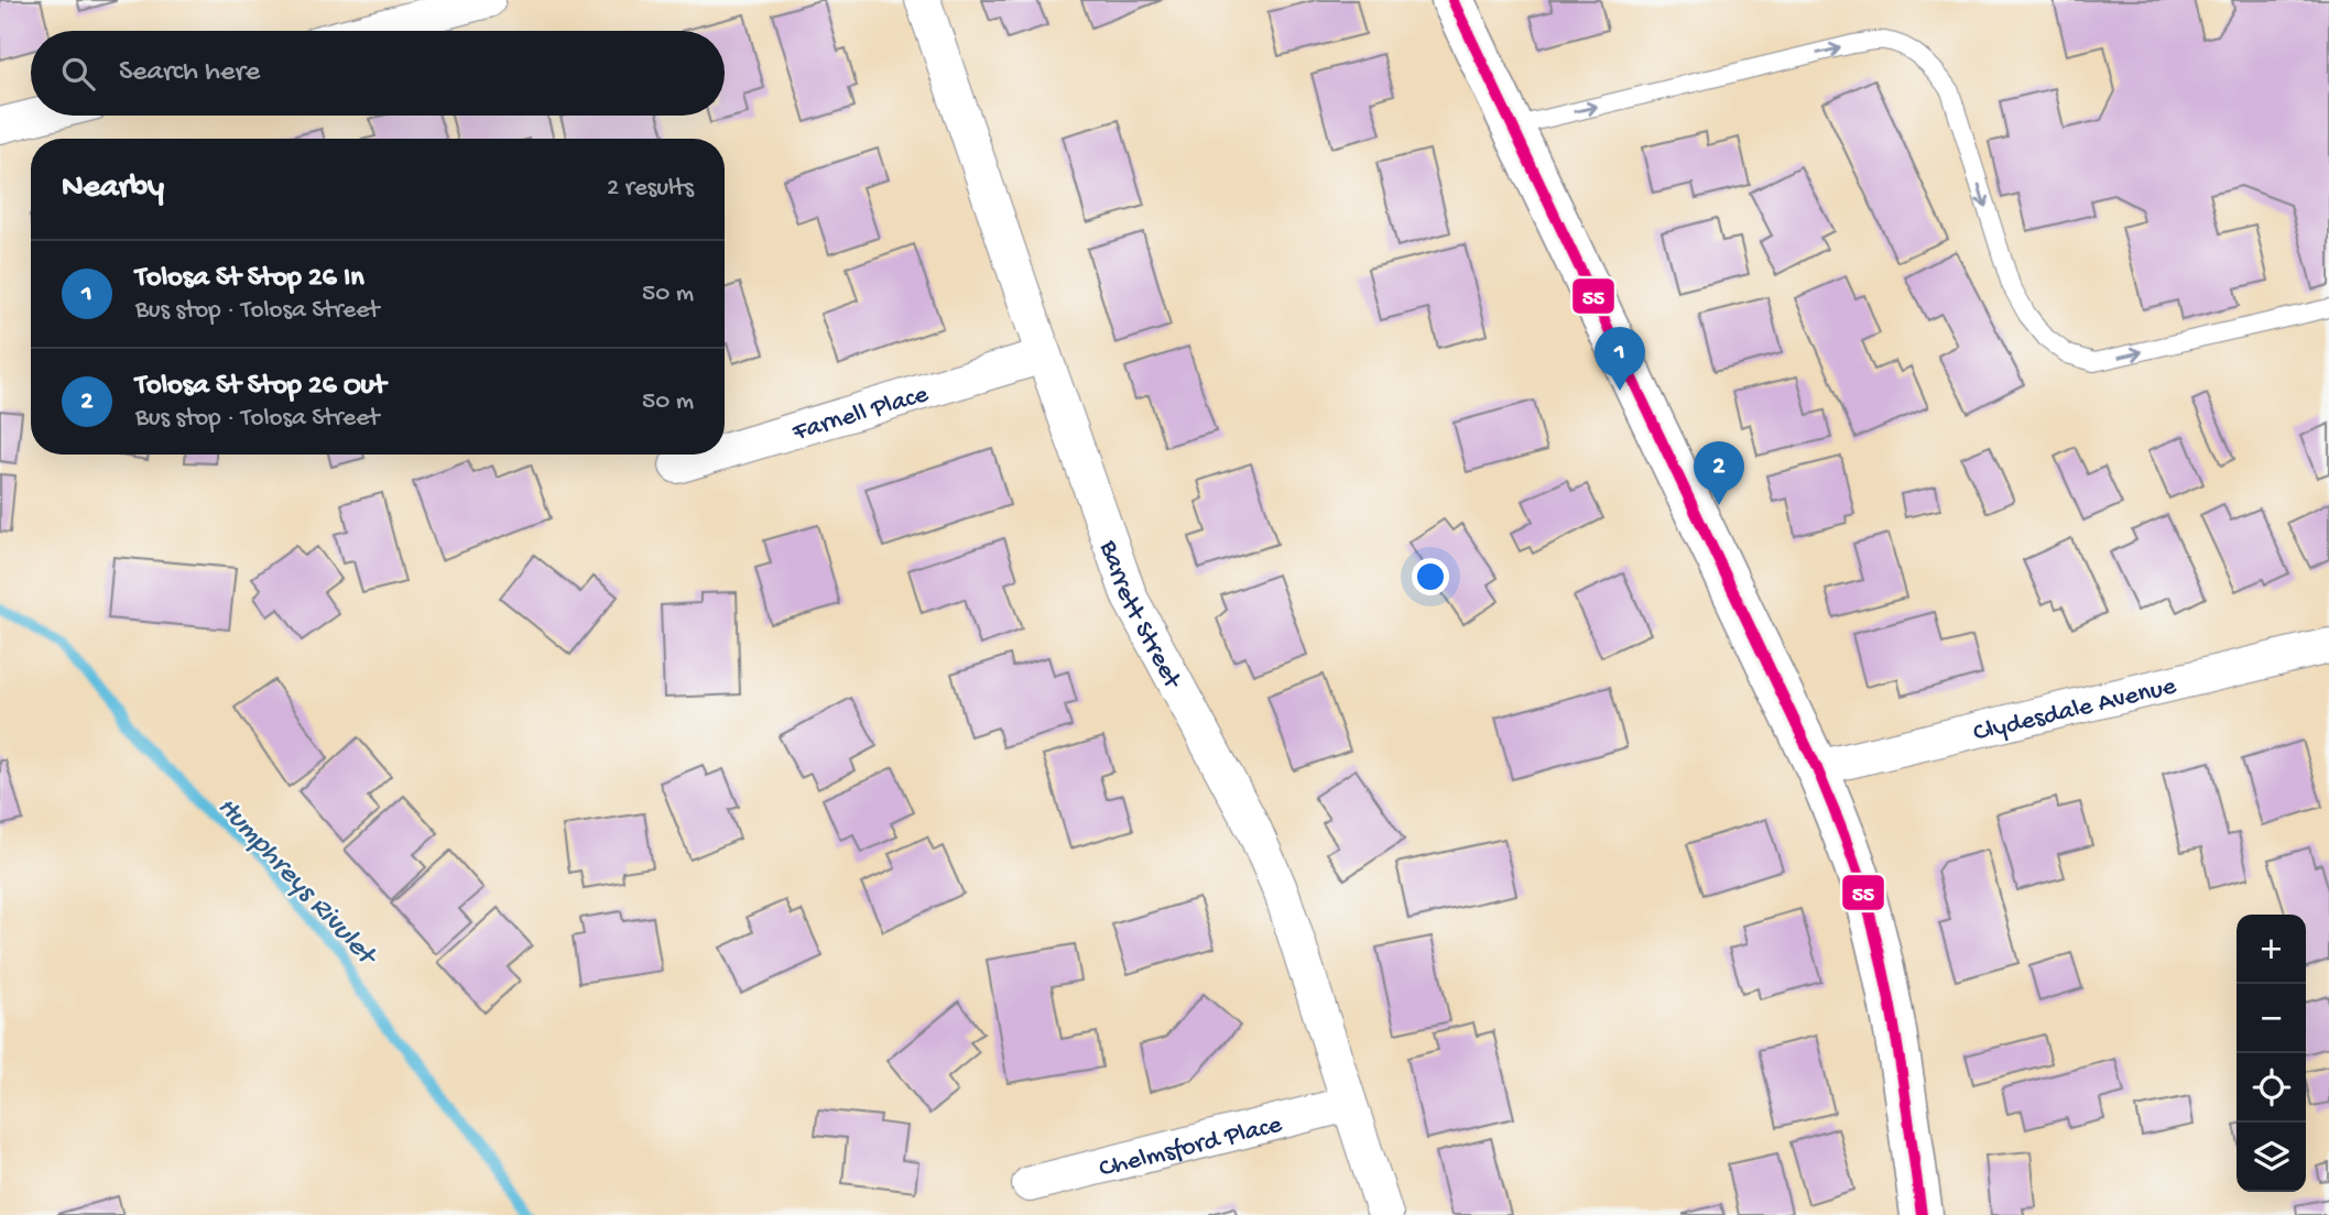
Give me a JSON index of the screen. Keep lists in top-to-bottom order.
{
  "streets": {
    "street": [
      "Farnell Place",
      "Barrett Street",
      "Clydesdale Avenue",
      "Chelmsford Place"
    ]
  },
  "crossings": [
    ["Farnell Place", "Barrett Street"],
    ["Barrett Street", "Chelmsford Place"]
  ],
  "water": ["Humphreys Rivulet"],
  "lines": ["transit line 55"],
  "page": {
    "search": "Search here",
    "heading": ["Nearby", "2 results"],
    "list": [
      {
        "mark": "1",
        "name": "Tolosa St Stop 26 In",
        "note": "Bus stop · Tolosa Street",
        "value": "50 m"
      },
      {
        "mark": "2",
        "name": "Tolosa St Stop 26 Out",
        "note": "Bus stop · Tolosa Street",
        "value": "50 m"
      }
    ],
    "pins": ["1", "2"],
    "map_buttons": ["+", "−"]
  }
}
